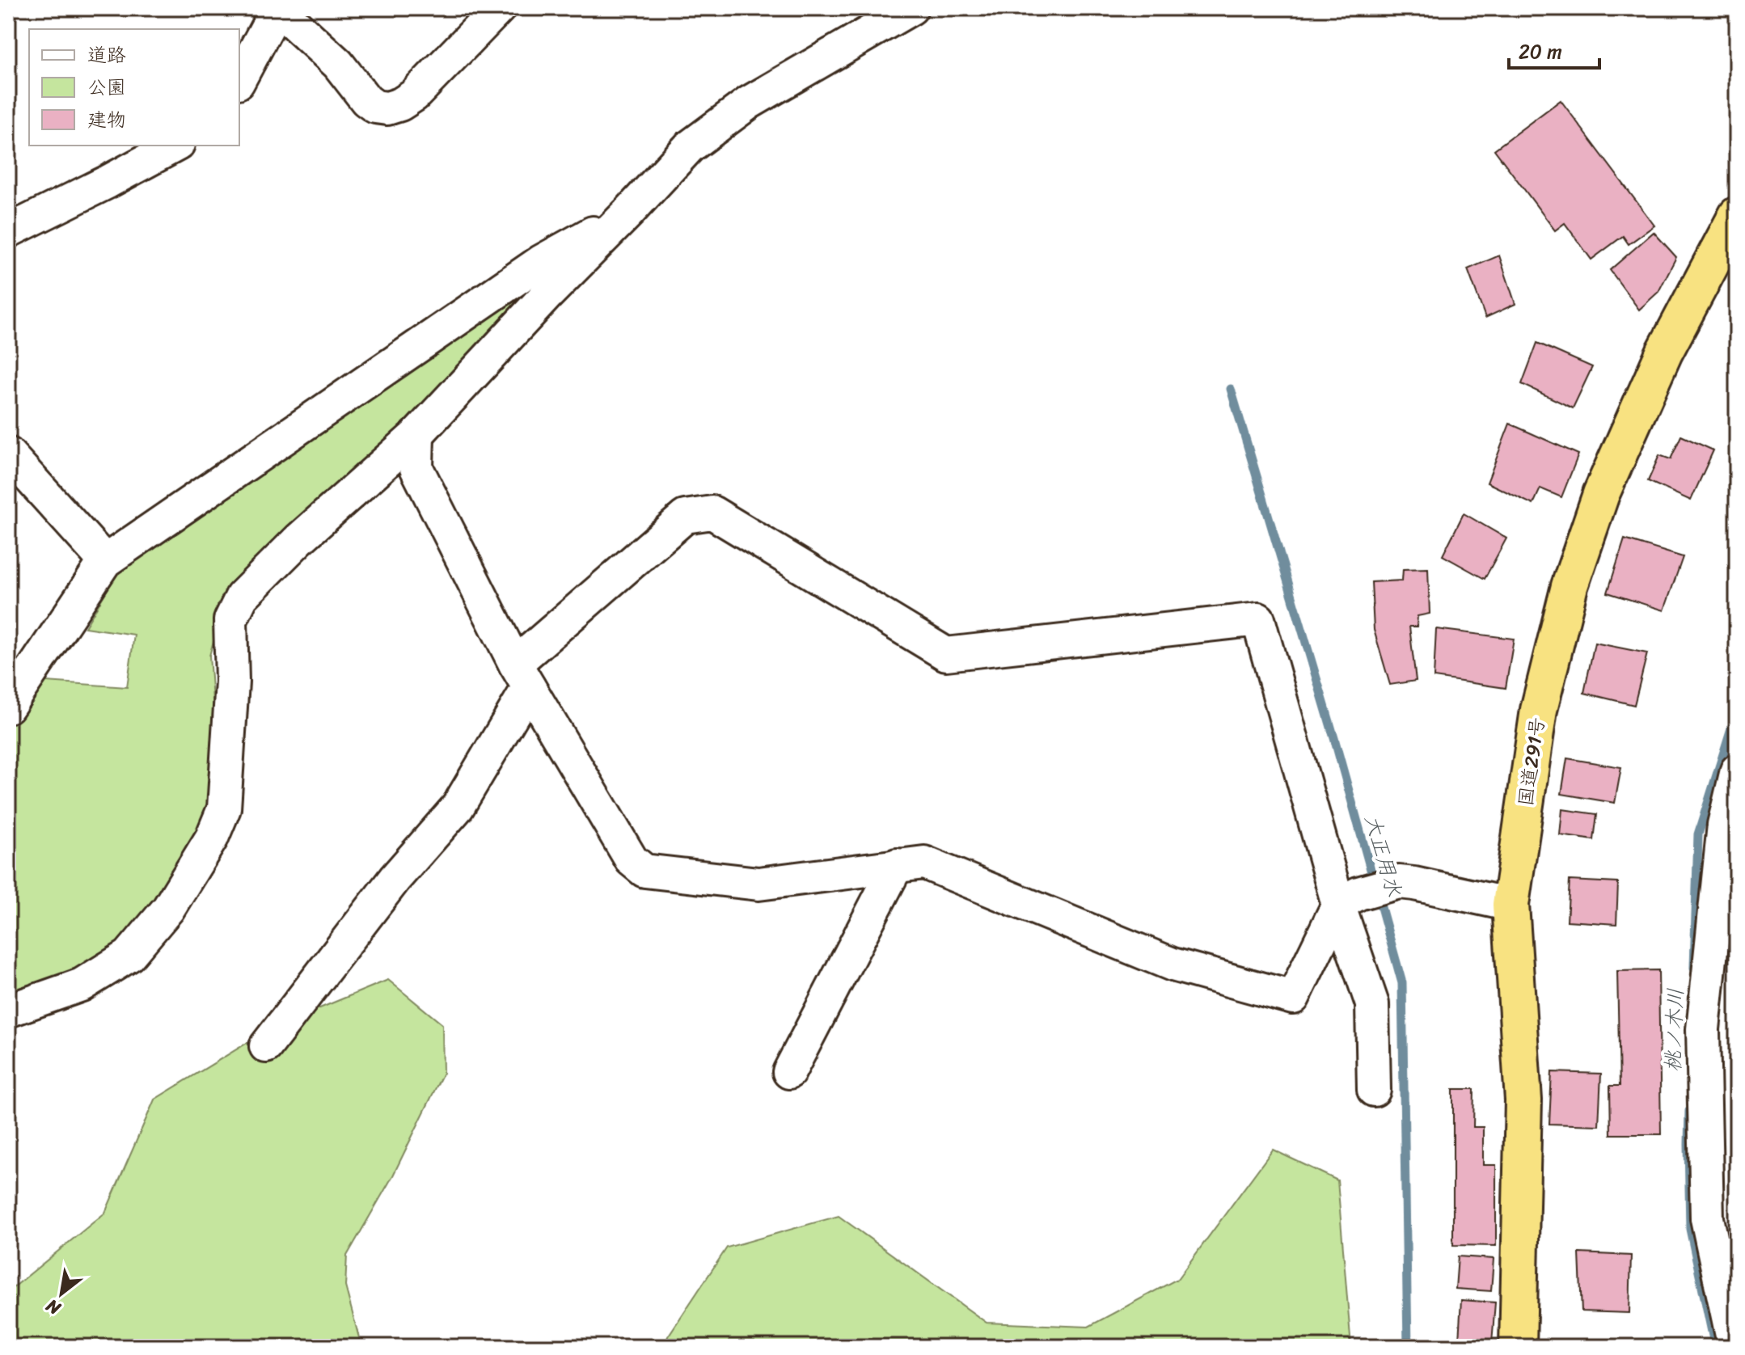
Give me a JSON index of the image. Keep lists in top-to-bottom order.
{
  "streets": {
    "highway": ["国道291号"]
  },
  "water": ["大正用水", "桃ノ木川"],
  "legend": ["道路", "公園", "建物"],
  "scale_bar": "20 m",
  "north": "bottom left"
}
